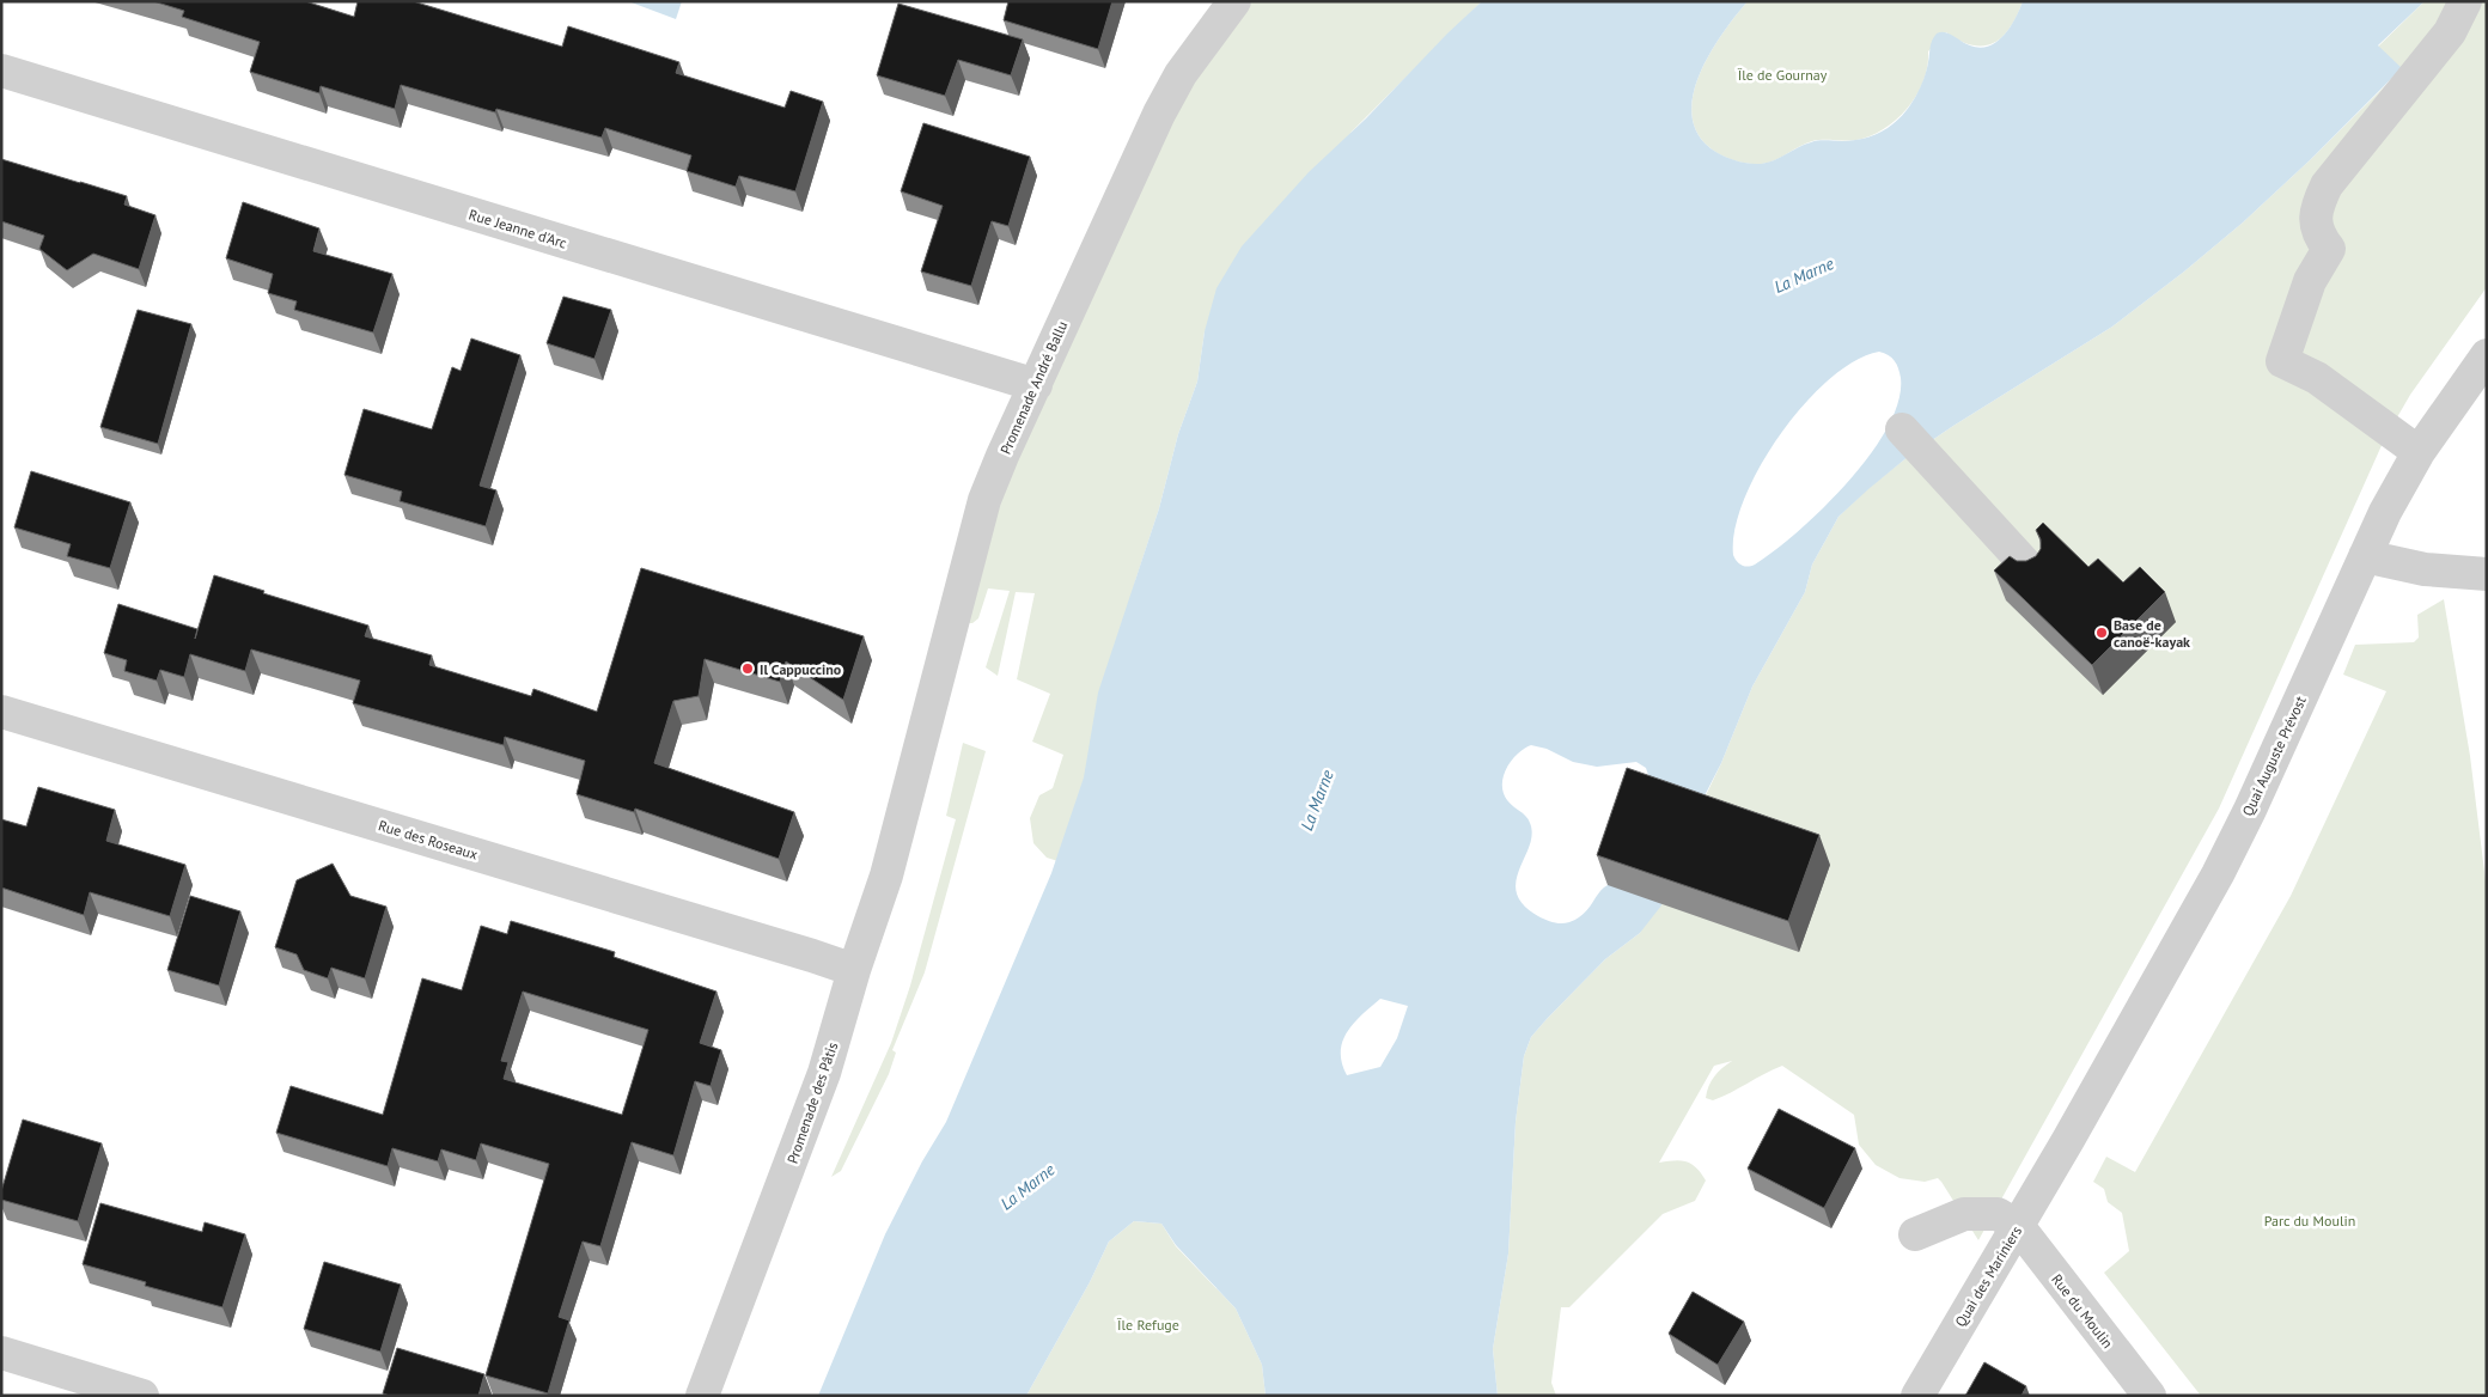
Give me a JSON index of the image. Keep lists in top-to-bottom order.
{
  "streets": {
    "street": [
      "Rue Jeanne d'Arc",
      "Promenade André Ballu",
      "Quai Auguste Prévost",
      "Rue des Roseaux",
      "Promenade des Pâtis",
      "Quai des Mariniers",
      "Rue du Moulin"
    ]
  },
  "crossings": [
    ["Rue Jeanne d'Arc", "Promenade André Ballu"],
    ["Promenade André Ballu", "Promenade des Pâtis"],
    ["Quai Auguste Prévost", "Quai des Mariniers"],
    ["Rue des Roseaux", "Promenade des Pâtis"],
    ["Quai des Mariniers", "Rue du Moulin"]
  ],
  "water": ["La Marne"],
  "parks": ["Île de Gournay", "Parc du Moulin", "Île Refuge"],
  "places": ["Base de canoë-kayak", "Il Cappuccino"]
}
